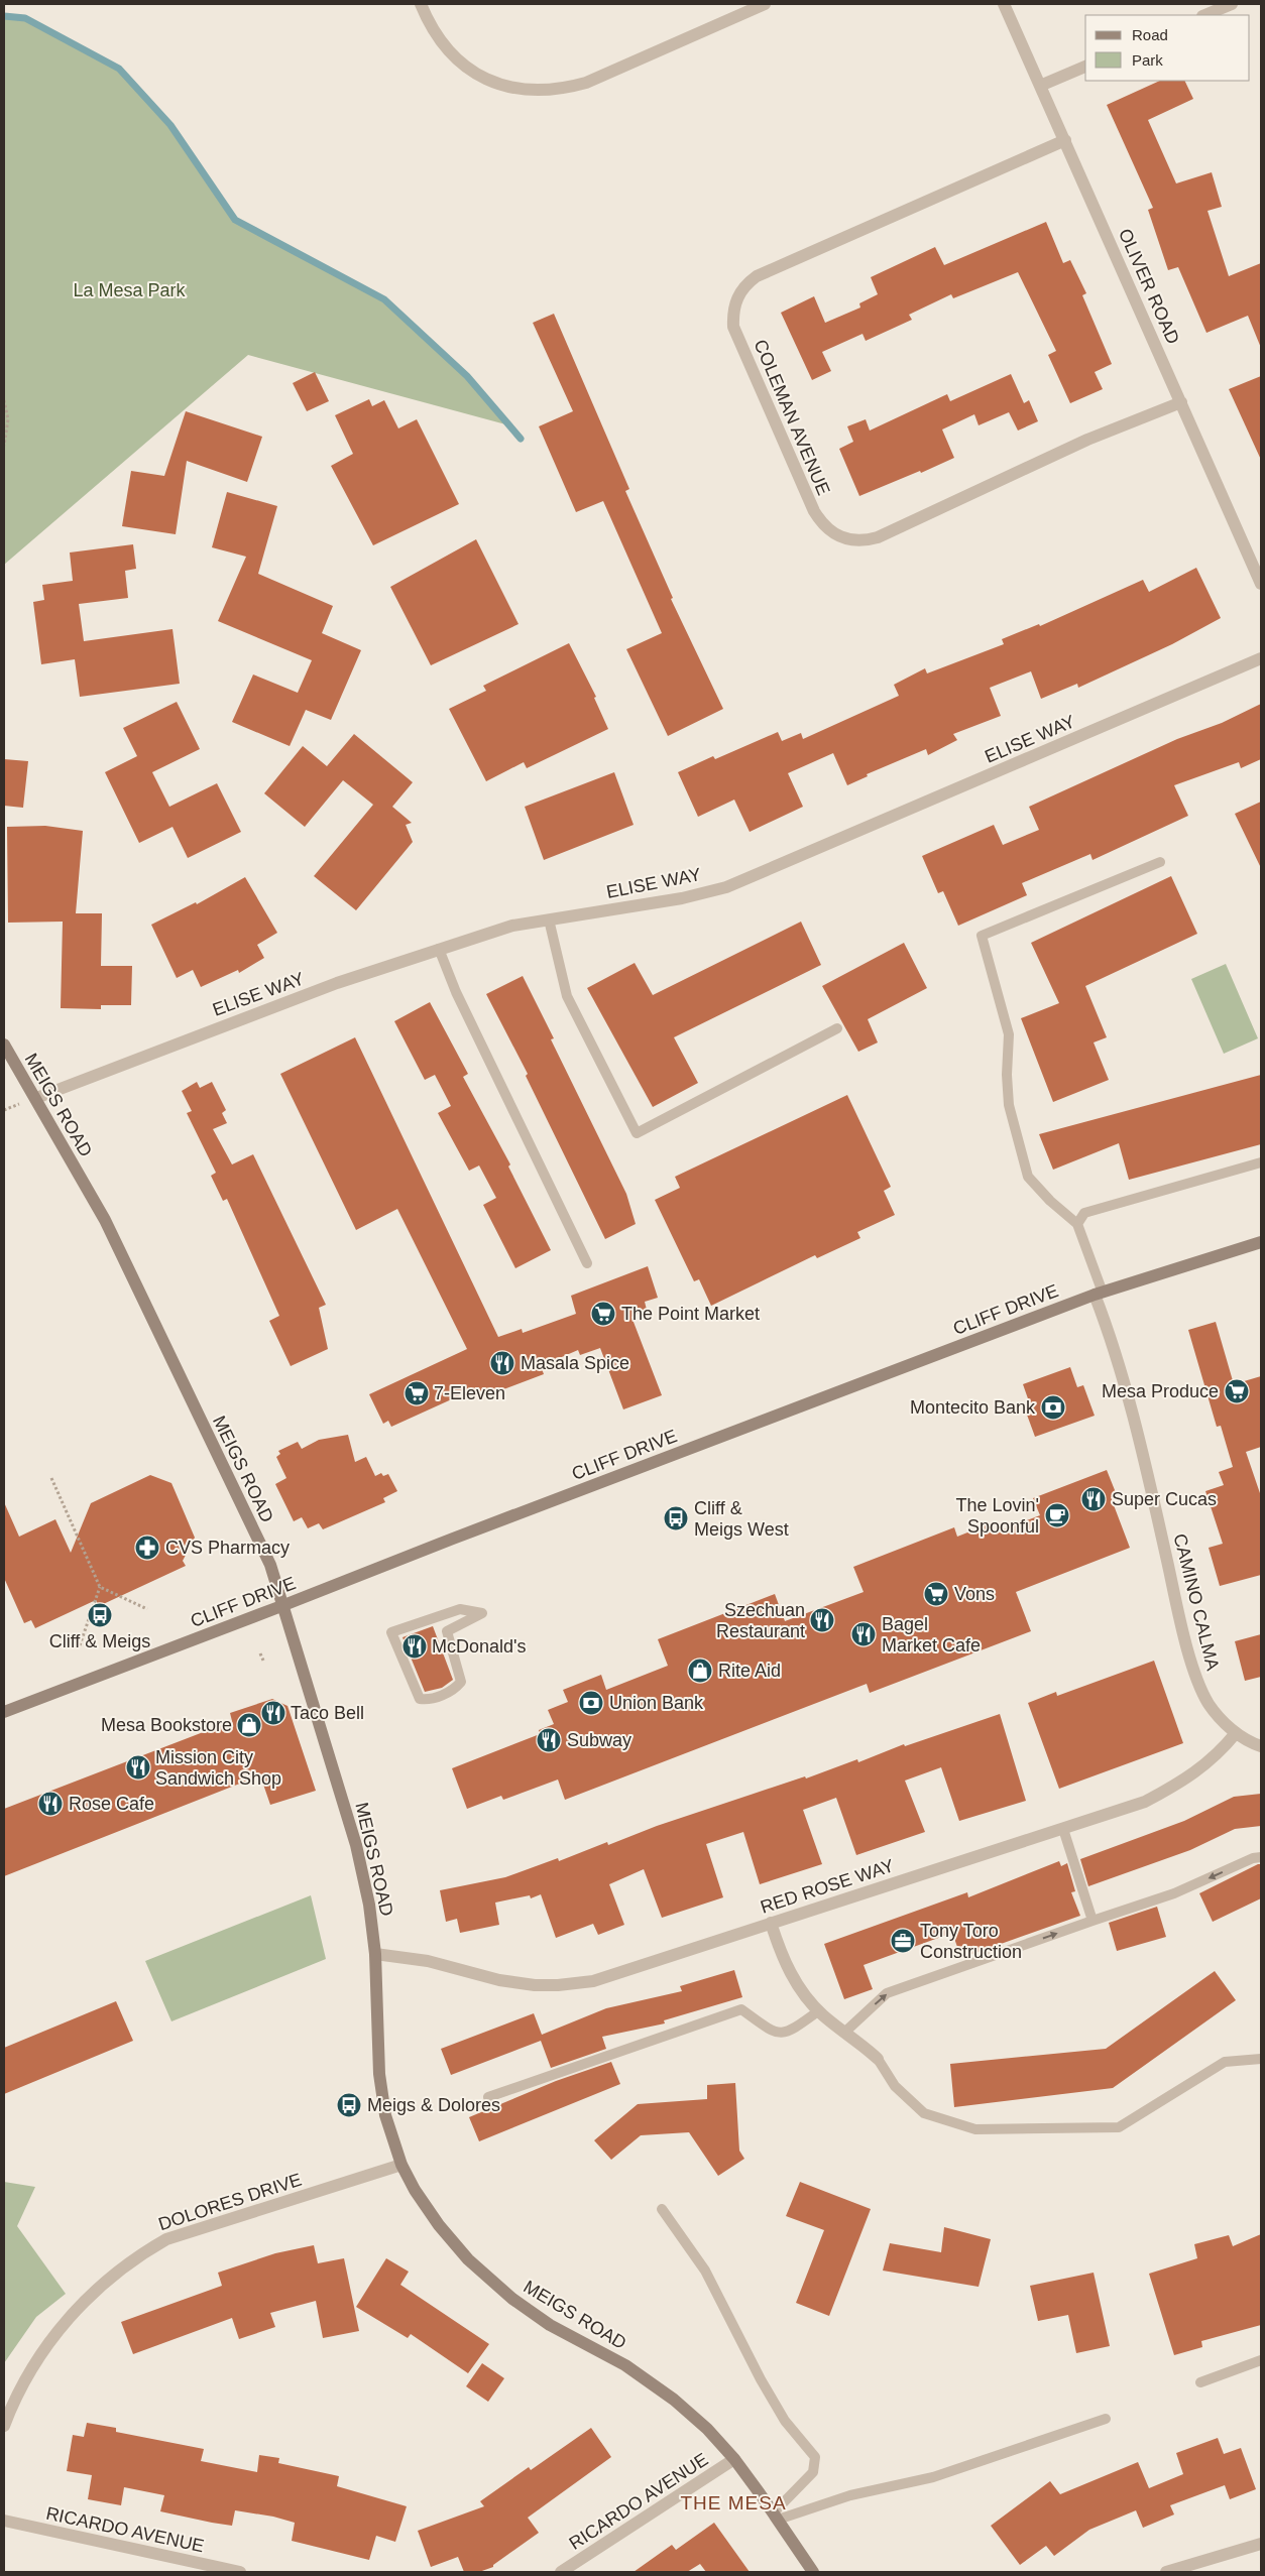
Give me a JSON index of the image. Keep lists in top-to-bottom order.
{
  "streets": {
    "main road": ["MEIGS ROAD", "CLIFF DRIVE"],
    "street": [
      "OLIVER ROAD",
      "COLEMAN AVENUE",
      "ELISE WAY",
      "CAMINO CALMA",
      "RED ROSE WAY",
      "DOLORES DRIVE",
      "RICARDO AVENUE"
    ]
  },
  "crossings": [
    ["OLIVER ROAD", "COLEMAN AVENUE"],
    ["ELISE WAY", "MEIGS ROAD"],
    ["MEIGS ROAD", "CLIFF DRIVE"],
    ["MEIGS ROAD", "RED ROSE WAY"],
    ["MEIGS ROAD", "DOLORES DRIVE"],
    ["MEIGS ROAD", "RICARDO AVENUE"],
    ["CLIFF DRIVE", "CAMINO CALMA"],
    ["CAMINO CALMA", "RED ROSE WAY"]
  ],
  "districts": ["THE MESA"],
  "parks": ["La Mesa Park"],
  "places": {
    "supermarket": [
      "The Point Market",
      "Mesa Produce",
      "7-Eleven",
      "Vons"
    ],
    "restaurant": [
      "Masala Spice",
      "Super Cucas",
      "Szechuan Restaurant",
      "Bagel Market Cafe",
      "McDonald's",
      "Taco Bell",
      "Subway",
      "Mission City Sandwich Shop",
      "Rose Cafe"
    ],
    "bank": ["Montecito Bank", "Union Bank"],
    "cafe": ["The Lovin' Spoonful"],
    "bus stop": ["Cliff & Meigs West", "Cliff & Meigs", "Meigs & Dolores"],
    "pharmacy": ["CVS Pharmacy"],
    "shop": ["Rite Aid", "Mesa Bookstore"],
    "office": ["Tony Toro Construction"]
  },
  "legend": ["Road", "Park"]
}
